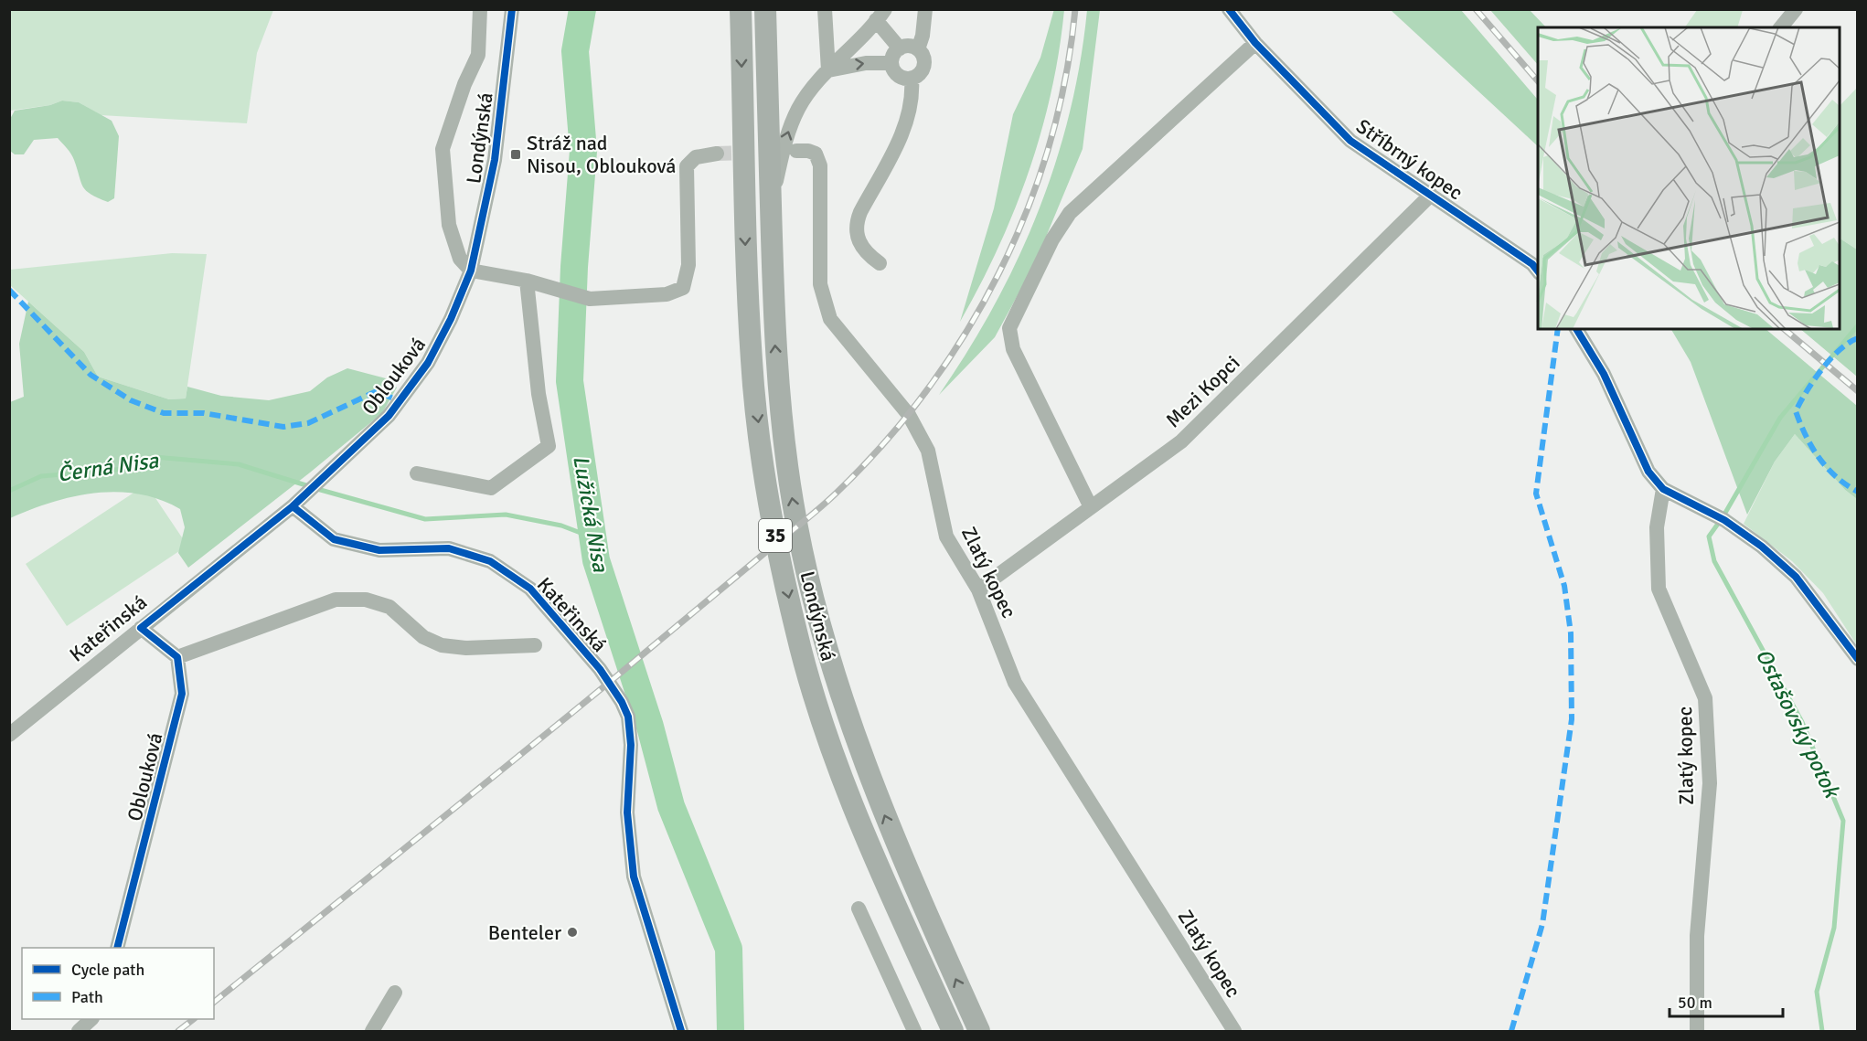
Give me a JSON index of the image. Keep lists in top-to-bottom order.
{
  "streets": {
    "highway": ["Londýnská", "35"],
    "street": [
      "Stříbrný kopec",
      "Oblouková",
      "Mezi Kopci",
      "Zlatý kopec",
      "Kateřinská"
    ]
  },
  "crossings": [
    ["Londýnská", "Oblouková"],
    ["Stříbrný kopec", "Mezi Kopci"],
    ["Oblouková", "Kateřinská"],
    ["Mezi Kopci", "Zlatý kopec"]
  ],
  "water": ["Černá Nisa", "Lužická Nisa", "Ostašovský potok"],
  "places": {
    "transit": ["Stráž nad Nisou, Oblouková"],
    "other": ["Benteler"]
  },
  "legend": ["Cycle path", "Path"],
  "scale_bar": "50 m"
}
